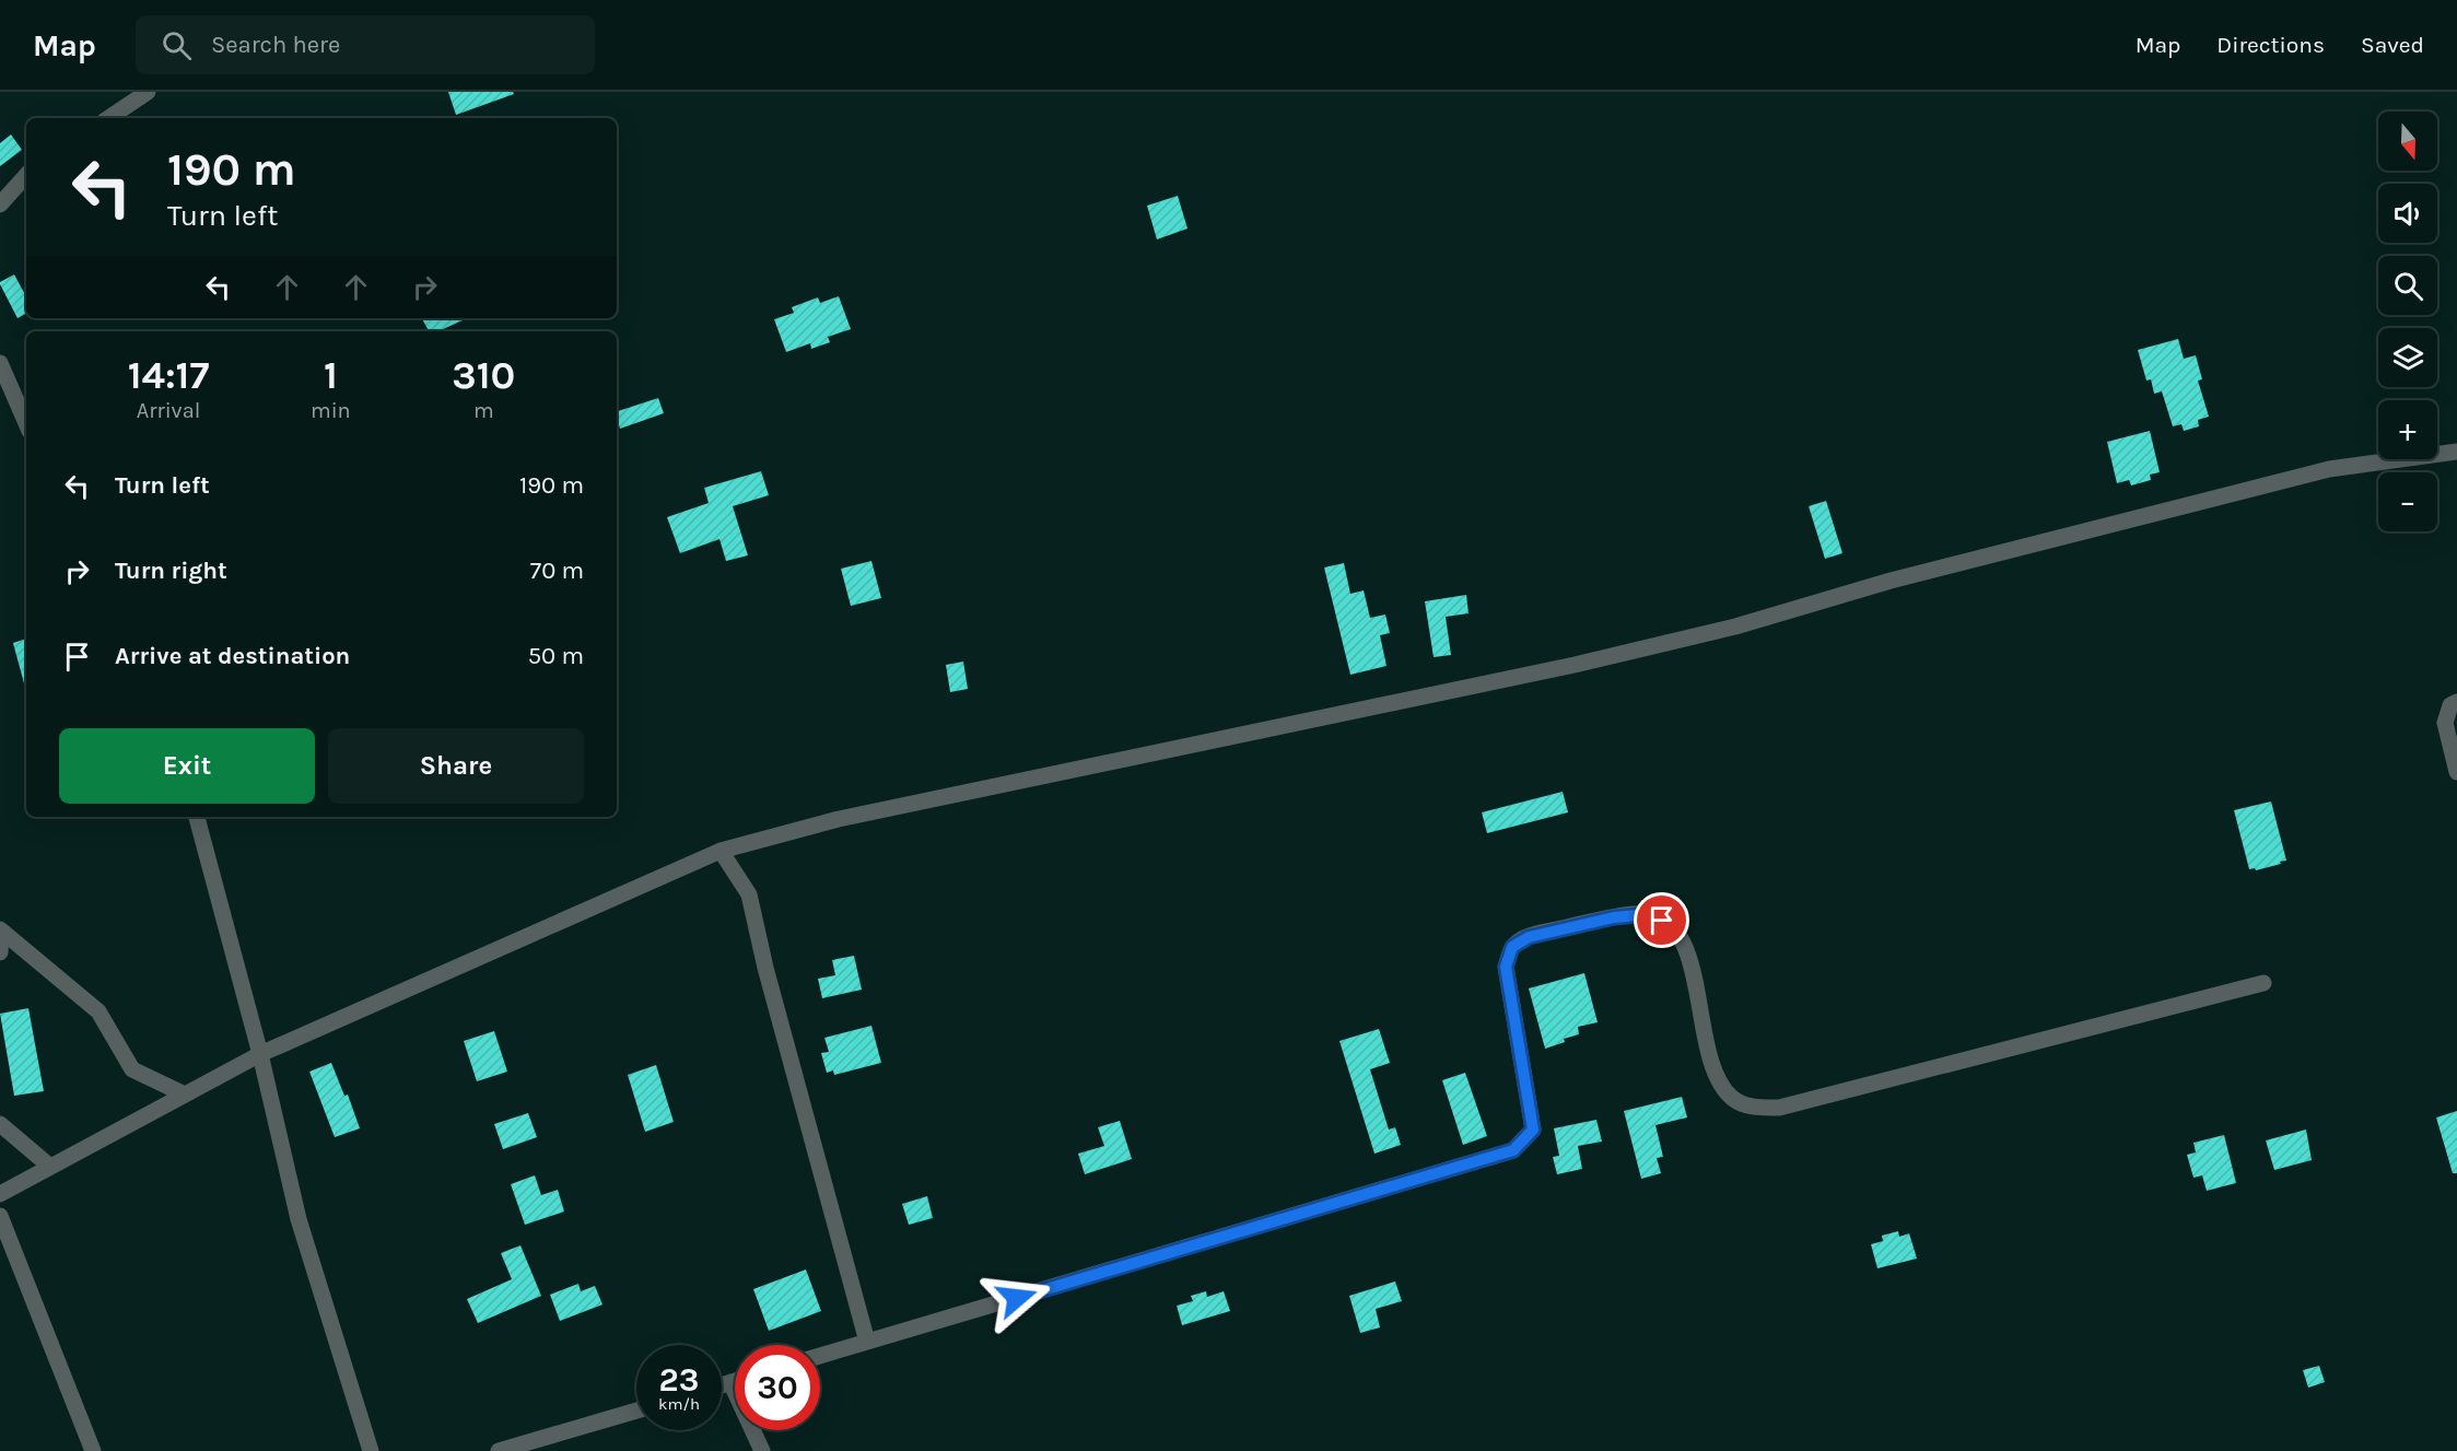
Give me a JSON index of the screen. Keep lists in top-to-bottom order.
{
  "north": "bottom",
  "page": {
    "header": "Map",
    "search": "Search here",
    "nav": ["Map", "Directions", "Saved"],
    "map_buttons": ["+", "−"],
    "turn": ["190 m", "Turn left"],
    "eta": [
      "14:17",
      "Arrival",
      "1",
      "min",
      "310",
      "m"
    ],
    "list": [
      {
        "name": "Turn left",
        "value": "190 m"
      },
      {
        "name": "Turn right",
        "value": "70 m"
      },
      {
        "name": "Arrive at destination",
        "value": "50 m"
      }
    ],
    "buttons": ["Exit", "Share"],
    "speed": "23 km/h",
    "limit": "30"
  }
}
